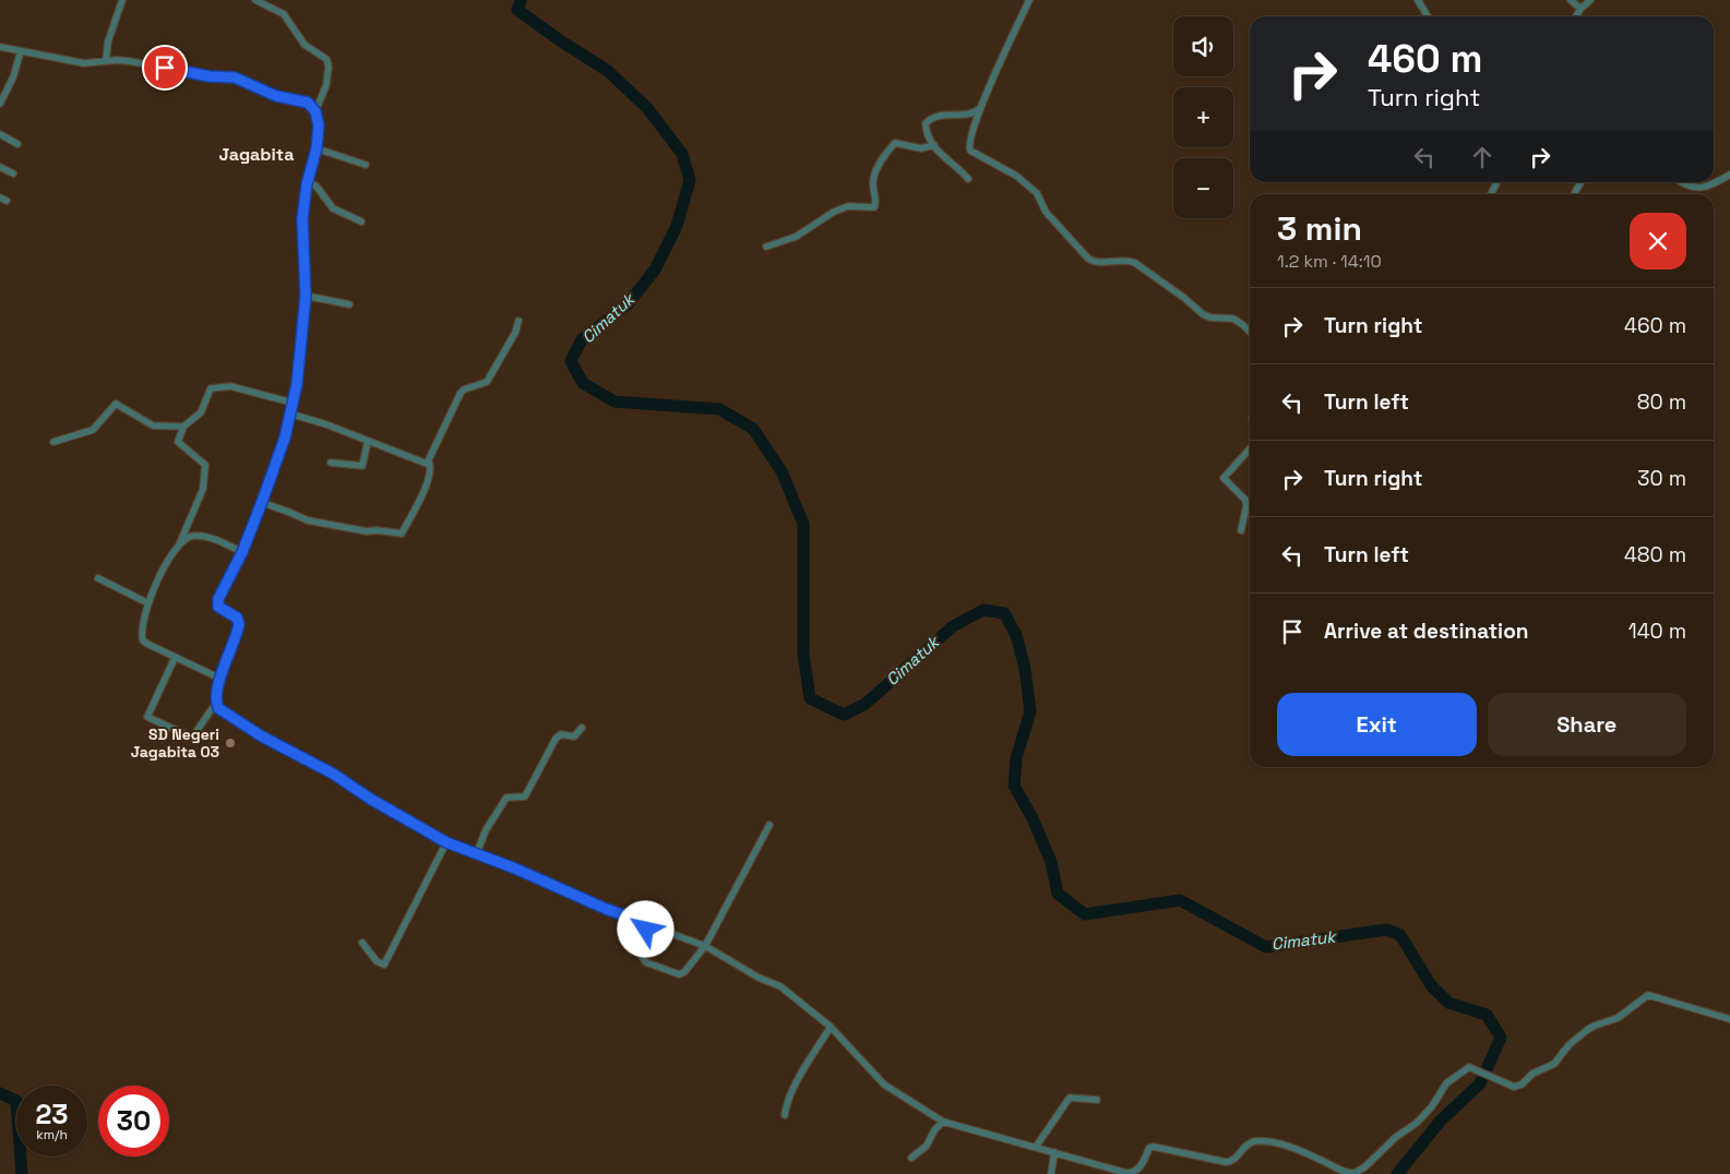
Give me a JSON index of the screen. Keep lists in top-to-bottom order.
{
  "districts": ["Jagabita"],
  "water": ["Cimatuk"],
  "places": ["SD Negeri Jagabita 03"],
  "page": {
    "map_buttons": ["+", "−"],
    "turn": ["460 m", "Turn right"],
    "heading": ["3 min", "1.2 km · 14:10"],
    "list": [
      {
        "name": "Turn right",
        "value": "460 m"
      },
      {
        "name": "Turn left",
        "value": "80 m"
      },
      {
        "name": "Turn right",
        "value": "30 m"
      },
      {
        "name": "Turn left",
        "value": "480 m"
      },
      {
        "name": "Arrive at destination",
        "value": "140 m"
      }
    ],
    "buttons": ["Exit", "Share"],
    "speed": "23 km/h",
    "limit": "30"
  }
}
